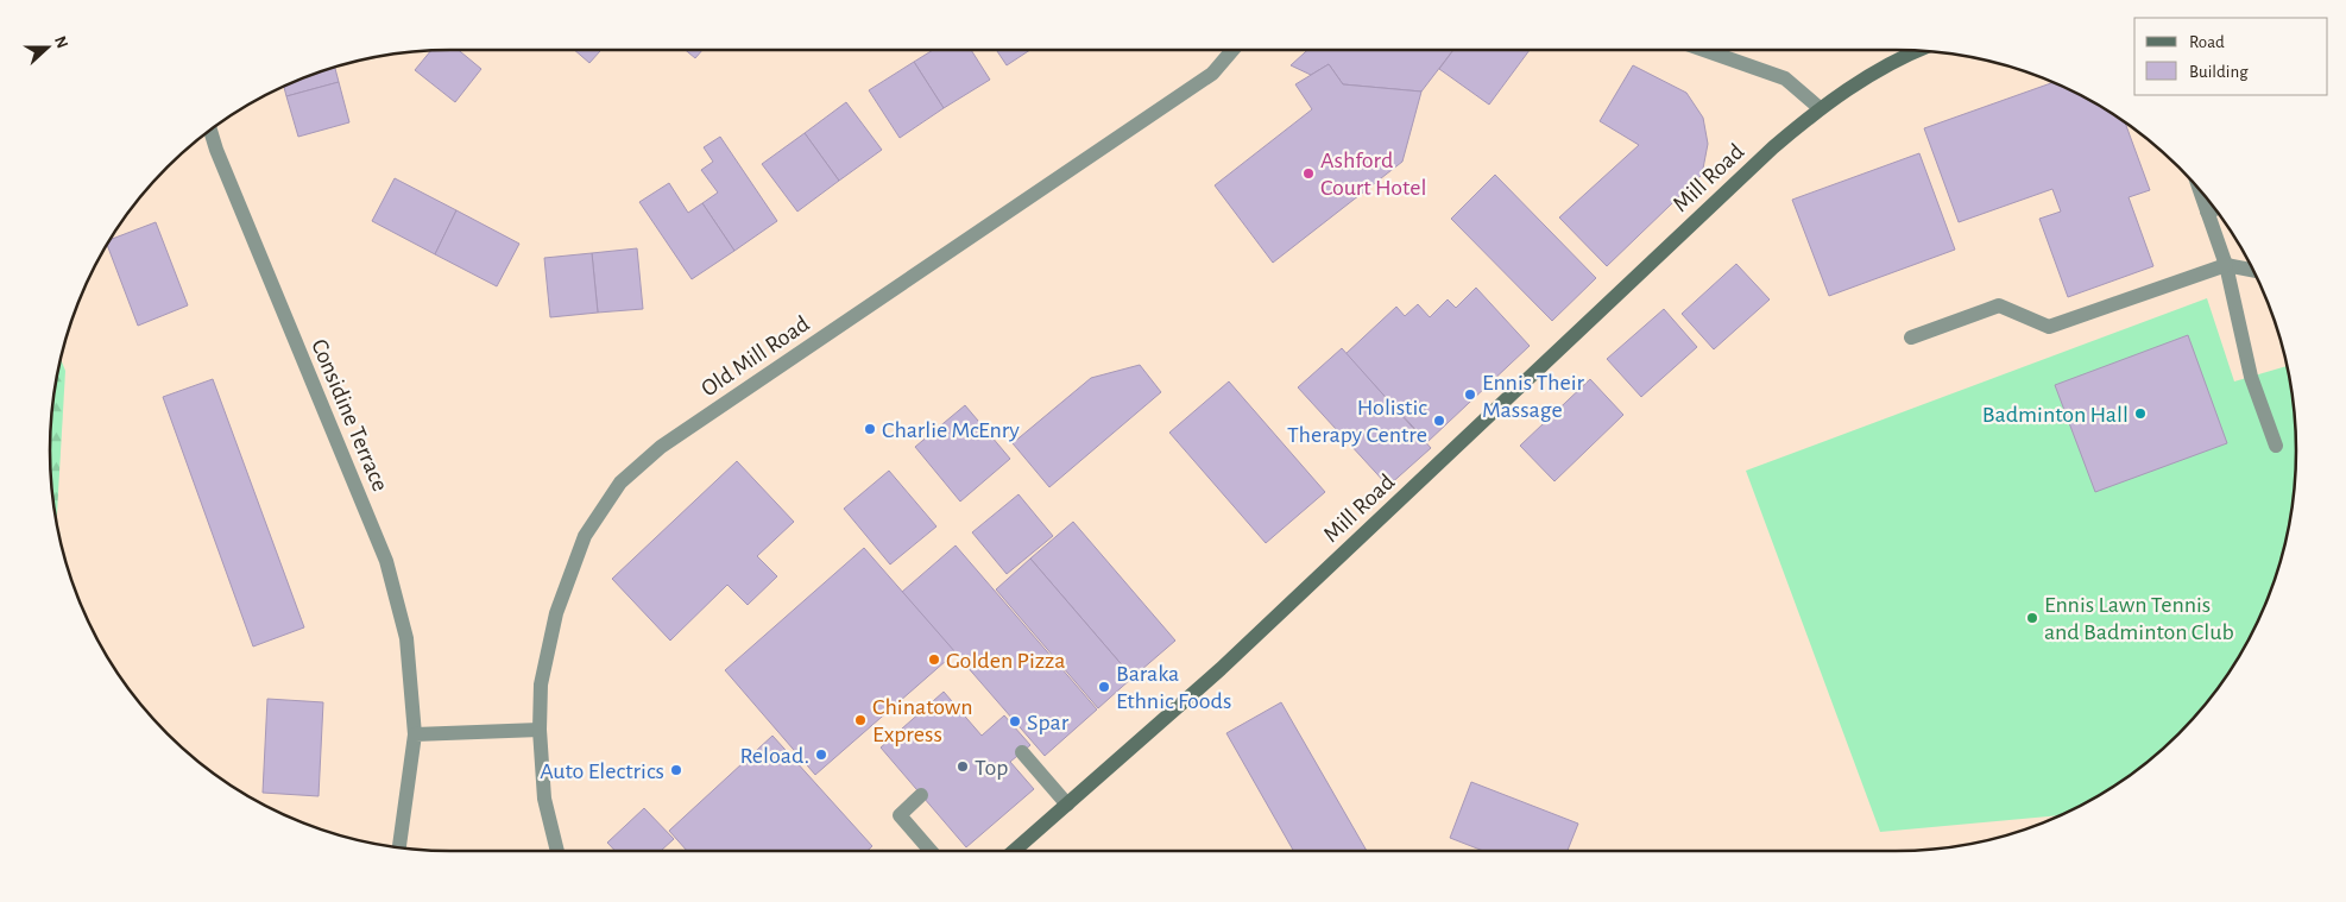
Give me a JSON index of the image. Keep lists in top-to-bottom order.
{
  "streets": {
    "main road": ["Mill Road"],
    "street": ["Old Mill Road", "Considine Terrace"]
  },
  "places": [
    "Ashford Court Hotel",
    "Ennis Their Massage",
    "Badminton Hall",
    "Holistic Therapy Centre",
    "Charlie McEnry",
    "Ennis Lawn Tennis and Badminton Club",
    "Golden Pizza",
    "Baraka Ethnic Foods",
    "Chinatown Express",
    "Spar",
    "Reload.",
    "Top",
    "Auto Electrics"
  ],
  "legend": ["Road", "Building"],
  "north": "right"
}
